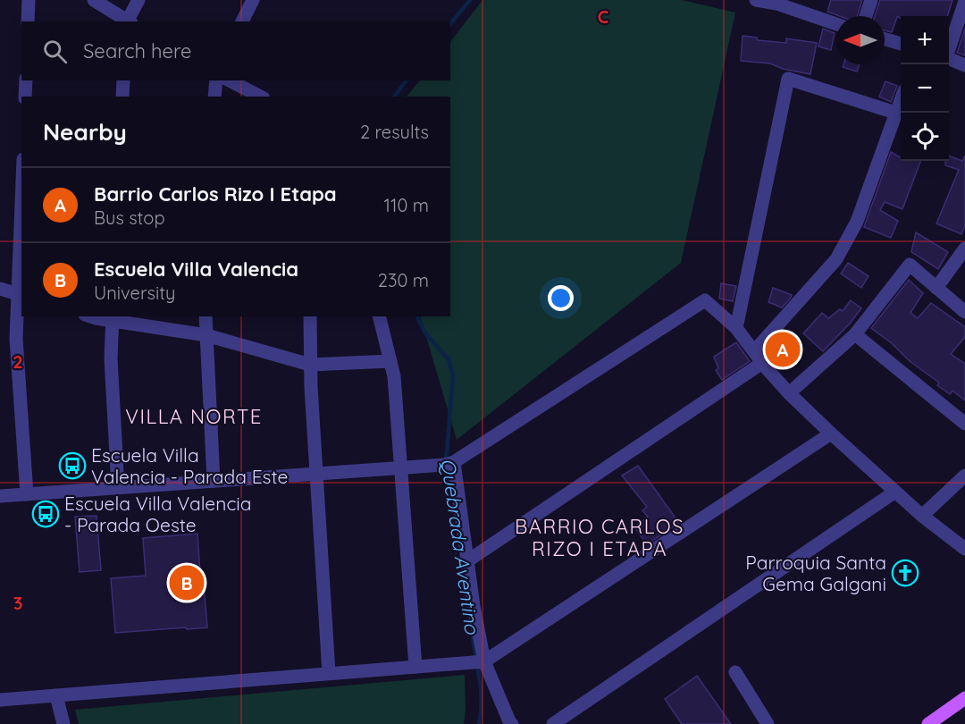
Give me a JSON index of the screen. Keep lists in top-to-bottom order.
{
  "districts": ["VILLA NORTE", "BARRIO CARLOS RIZO I ETAPA"],
  "water": ["Quebrada Aventino"],
  "places": {
    "bus stop": ["Escuela Villa Valencia - Parada Este", "Escuela Villa Valencia - Parada Oeste"],
    "church": ["Parroquia Santa Gema Galgani"]
  },
  "north": "left",
  "page": {
    "map_buttons": ["+", "−"],
    "search": "Search here",
    "heading": ["Nearby", "2 results"],
    "list": [
      {
        "mark": "A",
        "name": "Barrio Carlos Rizo I Etapa",
        "note": "Bus stop",
        "value": "110 m"
      },
      {
        "mark": "B",
        "name": "Escuela Villa Valencia",
        "note": "University",
        "value": "230 m"
      }
    ],
    "pins": ["A", "B"]
  },
  "grid": {
    "columns": ["C"],
    "rows": ["2", "3"]
  }
}
